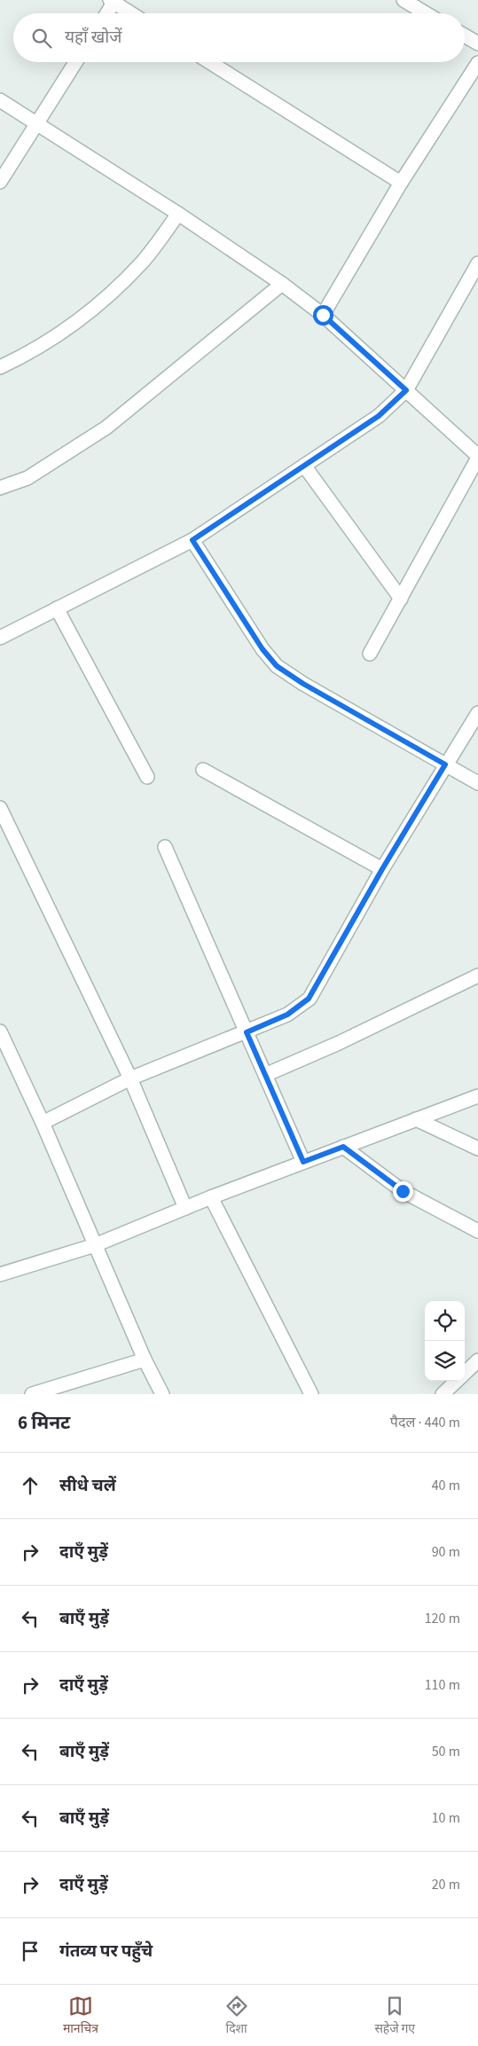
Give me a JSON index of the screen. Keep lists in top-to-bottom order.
{
  "page": {
    "search": "यहाँ खोजें",
    "heading": ["6 मिनट", "पैदल · 440 m"],
    "list": [
      ["सीधे चलें", "40 m"],
      ["दाएँ मुड़ें", "90 m"],
      ["बाएँ मुड़ें", "120 m"],
      ["दाएँ मुड़ें", "110 m"],
      ["बाएँ मुड़ें", "50 m"],
      ["बाएँ मुड़ें", "10 m"],
      ["दाएँ मुड़ें", "20 m"],
      "गंतव्य पर पहुँचे"
    ],
    "nav": ["मानचित्र", "दिशा", "सहेजे गए"]
  }
}
